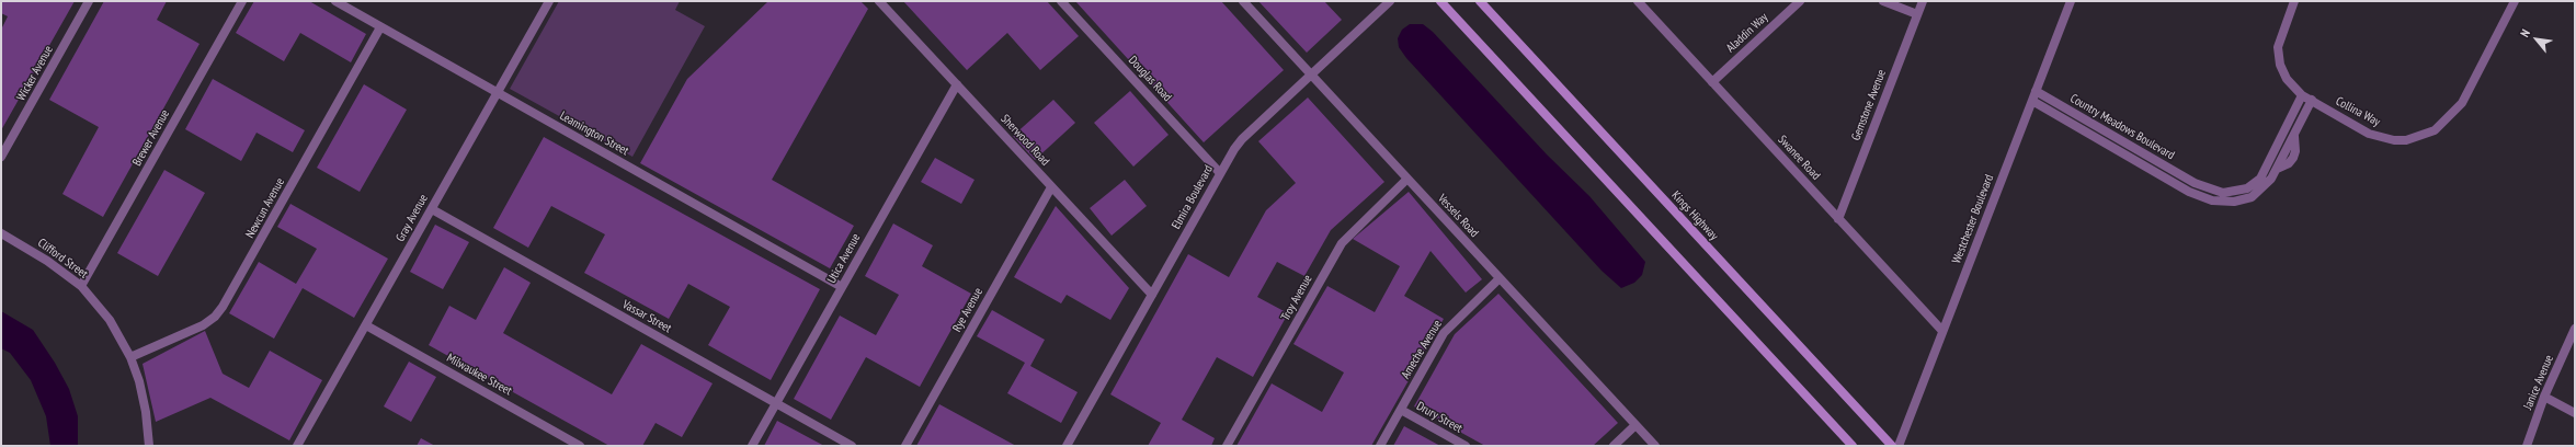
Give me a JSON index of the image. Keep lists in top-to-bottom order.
{
  "streets": {
    "main road": ["Kings Highway"],
    "street": [
      "Aladdin Way",
      "Wicker Avenue",
      "Douglas Road",
      "Gemstone Avenue",
      "Collina Way",
      "Country Meadows Boulevard",
      "Leamington Street",
      "Brewer Avenue",
      "Sherwood Road",
      "Swanee Road",
      "Elmira Boulevard",
      "Newcun Avenue",
      "Vessels Road",
      "Gray Avenue",
      "Westchester Boulevard",
      "Clifford Street",
      "Utica Avenue",
      "Troy Avenue",
      "Rye Avenue",
      "Vassar Street",
      "Ameche Avenue",
      "Milwaukee Street",
      "Janice Avenue",
      "Drury Street"
    ]
  },
  "crossings": [
    ["Aladdin Way", "Swanee Road"],
    ["Douglas Road", "Elmira Boulevard"],
    ["Gemstone Avenue", "Swanee Road"],
    ["Collina Way", "Country Meadows Boulevard"],
    ["Country Meadows Boulevard", "Westchester Boulevard"],
    ["Leamington Street", "Newcun Avenue"],
    ["Leamington Street", "Gray Avenue"],
    ["Leamington Street", "Utica Avenue"],
    ["Brewer Avenue", "Clifford Street"],
    ["Sherwood Road", "Elmira Boulevard"],
    ["Sherwood Road", "Utica Avenue"],
    ["Sherwood Road", "Rye Avenue"],
    ["Swanee Road", "Westchester Boulevard"],
    ["Elmira Boulevard", "Vessels Road"],
    ["Newcun Avenue", "Clifford Street"],
    ["Vessels Road", "Troy Avenue"],
    ["Vessels Road", "Ameche Avenue"],
    ["Gray Avenue", "Vassar Street"],
    ["Gray Avenue", "Milwaukee Street"],
    ["Utica Avenue", "Vassar Street"],
    ["Ameche Avenue", "Drury Street"]
  ],
  "north": "top left"
}
